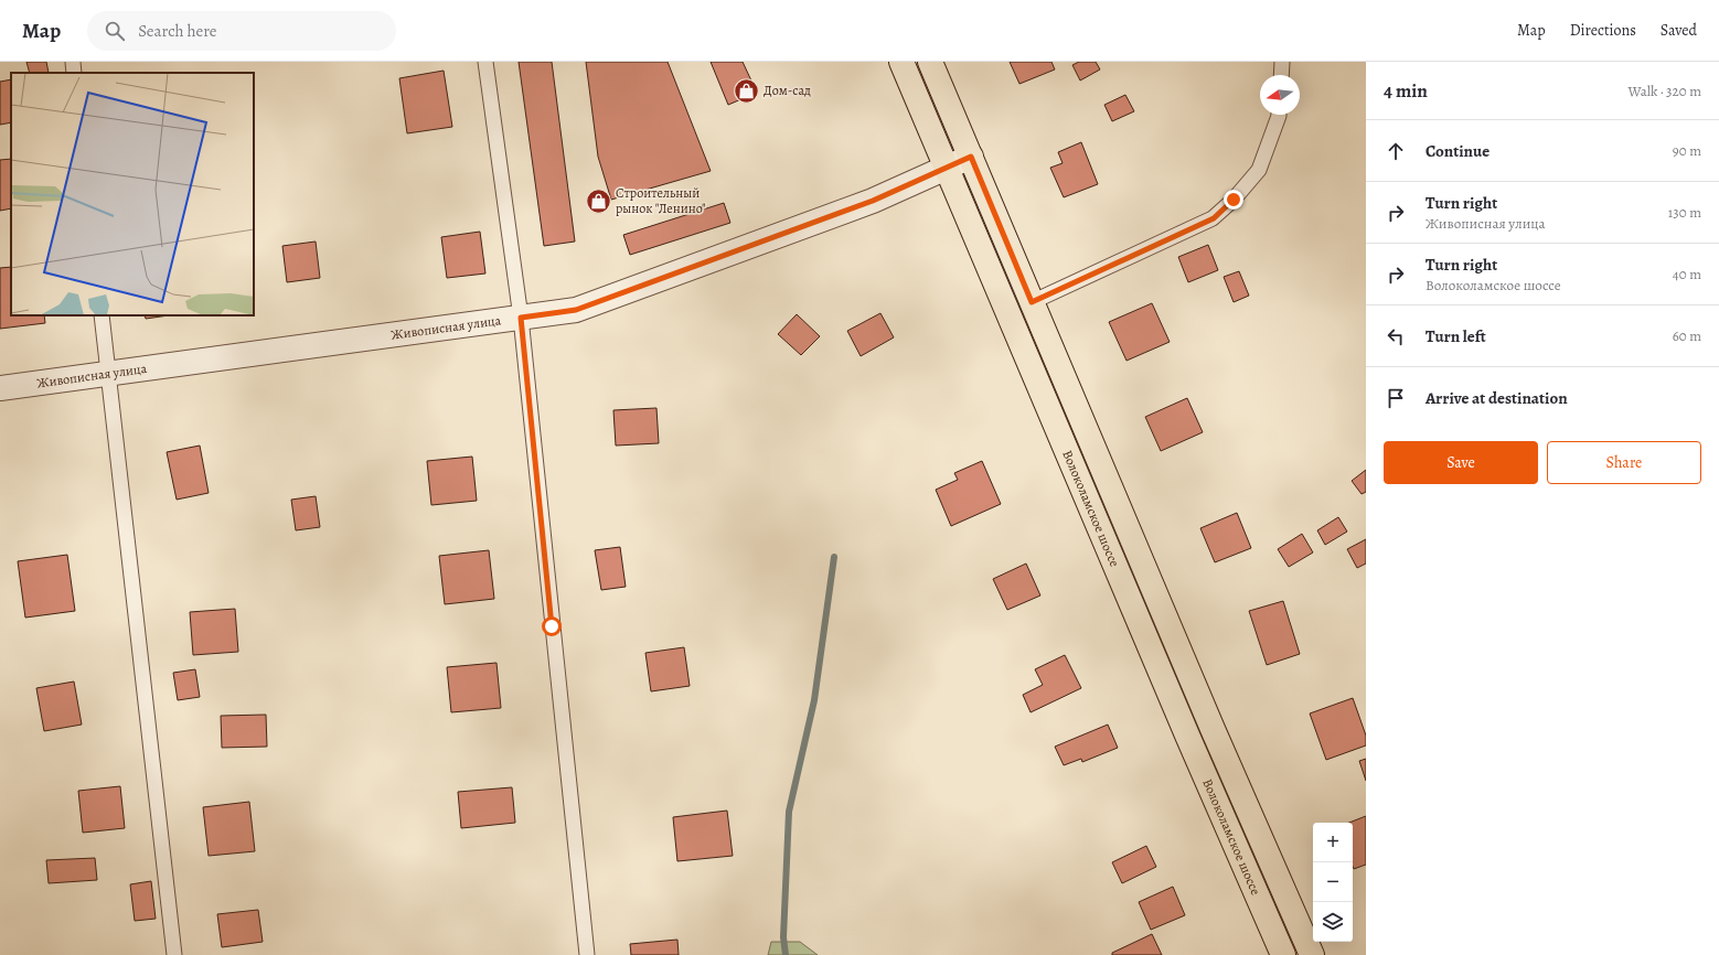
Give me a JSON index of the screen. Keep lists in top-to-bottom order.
{
  "streets": {
    "main road": ["Волоколамское шоссе"],
    "street": ["Живописная улица"]
  },
  "crossings": [
    ["Живописная улица", "Волоколамское шоссе"]
  ],
  "places": {
    "shop": ["Дом-сад", "Строительный рынок \"Ленино\""]
  },
  "north": "left",
  "page": {
    "header": "Map",
    "search": "Search here",
    "nav": ["Map", "Directions", "Saved"],
    "heading": ["4 min", "Walk · 320 m"],
    "list": [
      ["Continue", "90 m"],
      ["Turn right", "Живописная улица", "130 m"],
      ["Turn right", "Волоколамское шоссе", "40 m"],
      ["Turn left", "60 m"],
      "Arrive at destination"
    ],
    "buttons": ["Save", "Share"],
    "map_buttons": ["+", "−"]
  }
}
